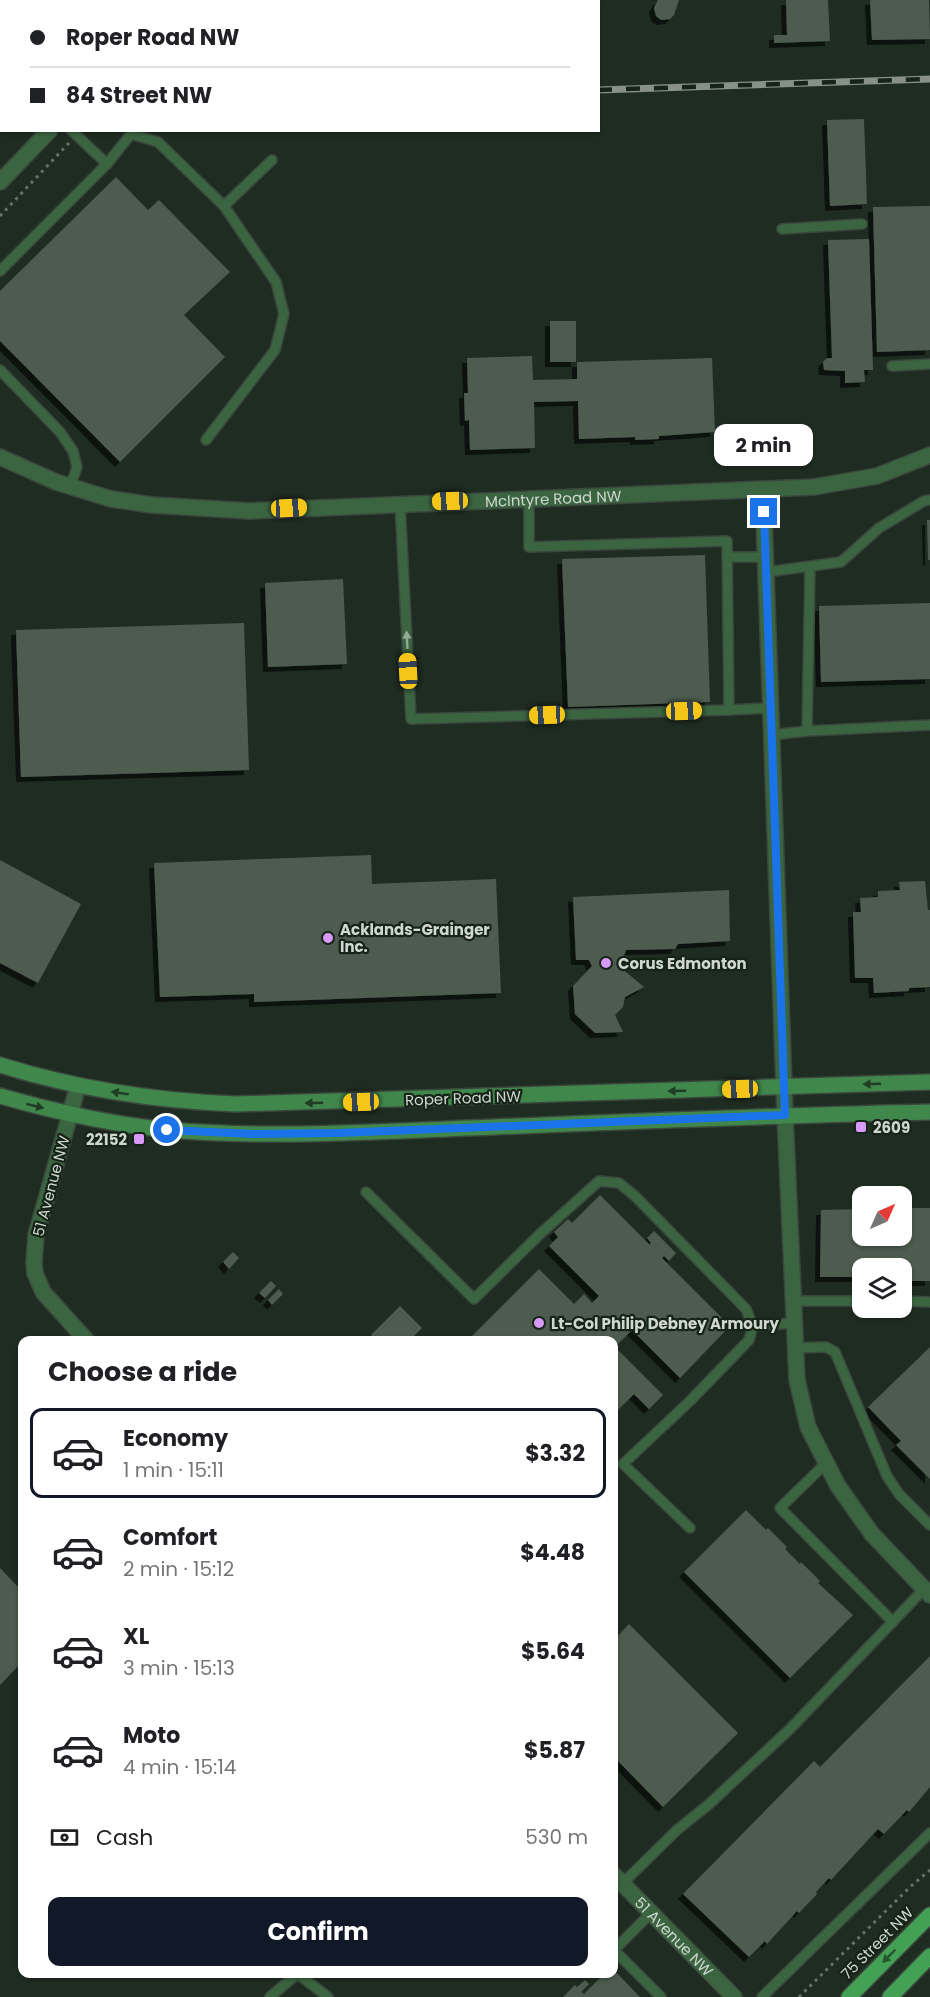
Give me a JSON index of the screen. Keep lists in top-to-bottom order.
{
  "streets": {
    "main road": ["Roper Road NW", "75 Street NW"],
    "street": ["McIntyre Road NW", "51 Avenue NW"]
  },
  "crossings": [
    ["Roper Road NW", "51 Avenue NW"]
  ],
  "places": {
    "other": ["Acklands-Grainger Inc.", "Corus Edmonton", "Lt-Col Philip Debney Armoury"],
    "transit": ["2609", "22152"]
  },
  "north": "top right",
  "page": {
    "banner": ["Roper Road NW", "84 Street NW"],
    "bubble": "2 min",
    "heading": "Choose a ride",
    "list": [
      {
        "name": "Economy",
        "note": "1 min · 15:11",
        "value": "$3.32"
      },
      {
        "name": "Comfort",
        "note": "2 min · 15:12",
        "value": "$4.48"
      },
      {
        "name": "XL",
        "note": "3 min · 15:13",
        "value": "$5.64"
      },
      {
        "name": "Moto",
        "note": "4 min · 15:14",
        "value": "$5.87"
      }
    ],
    "pay": ["Cash", "530 m"],
    "buttons": "Confirm"
  }
}
